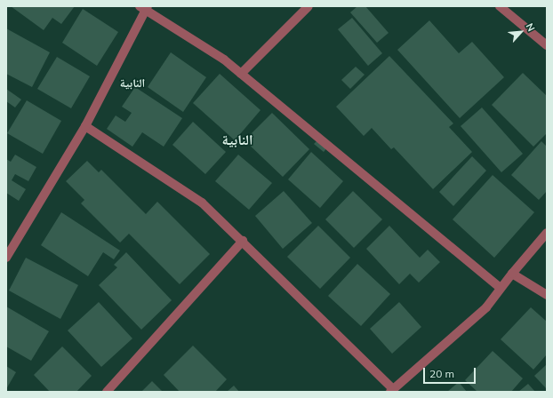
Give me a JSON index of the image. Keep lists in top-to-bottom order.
{
  "districts": ["النابية", "النابية"],
  "scale_bar": "20 m",
  "north": "top right"
}
